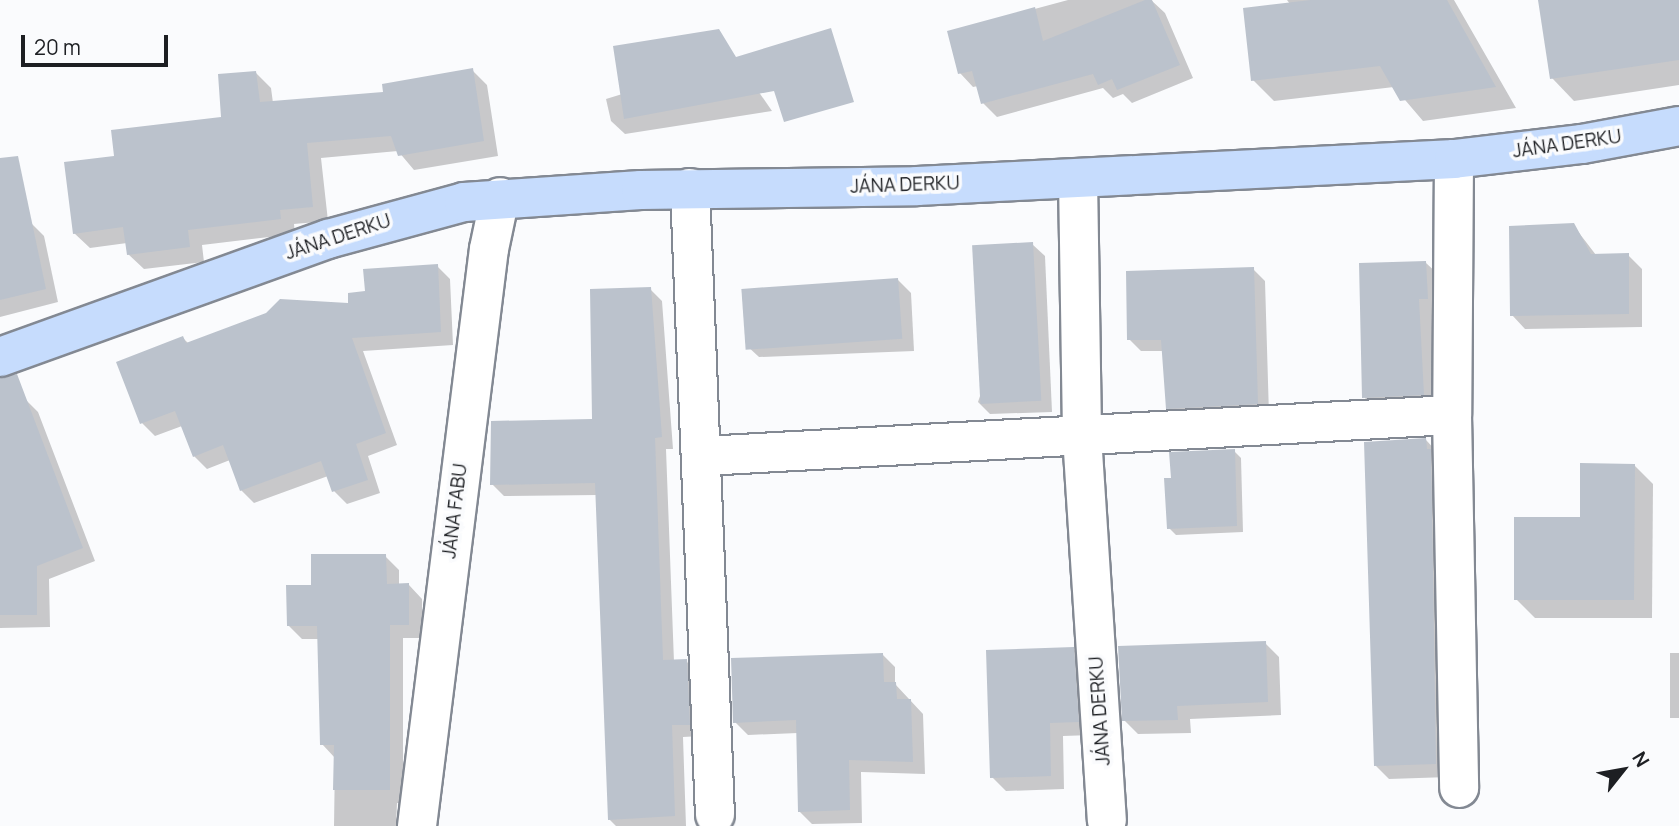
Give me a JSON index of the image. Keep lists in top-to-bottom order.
{
  "streets": {
    "street": ["JÁNA DERKU", "JÁNA FABU"]
  },
  "crossings": [
    ["JÁNA DERKU", "JÁNA FABU"]
  ],
  "scale_bar": "20 m",
  "north": "top right"
}
